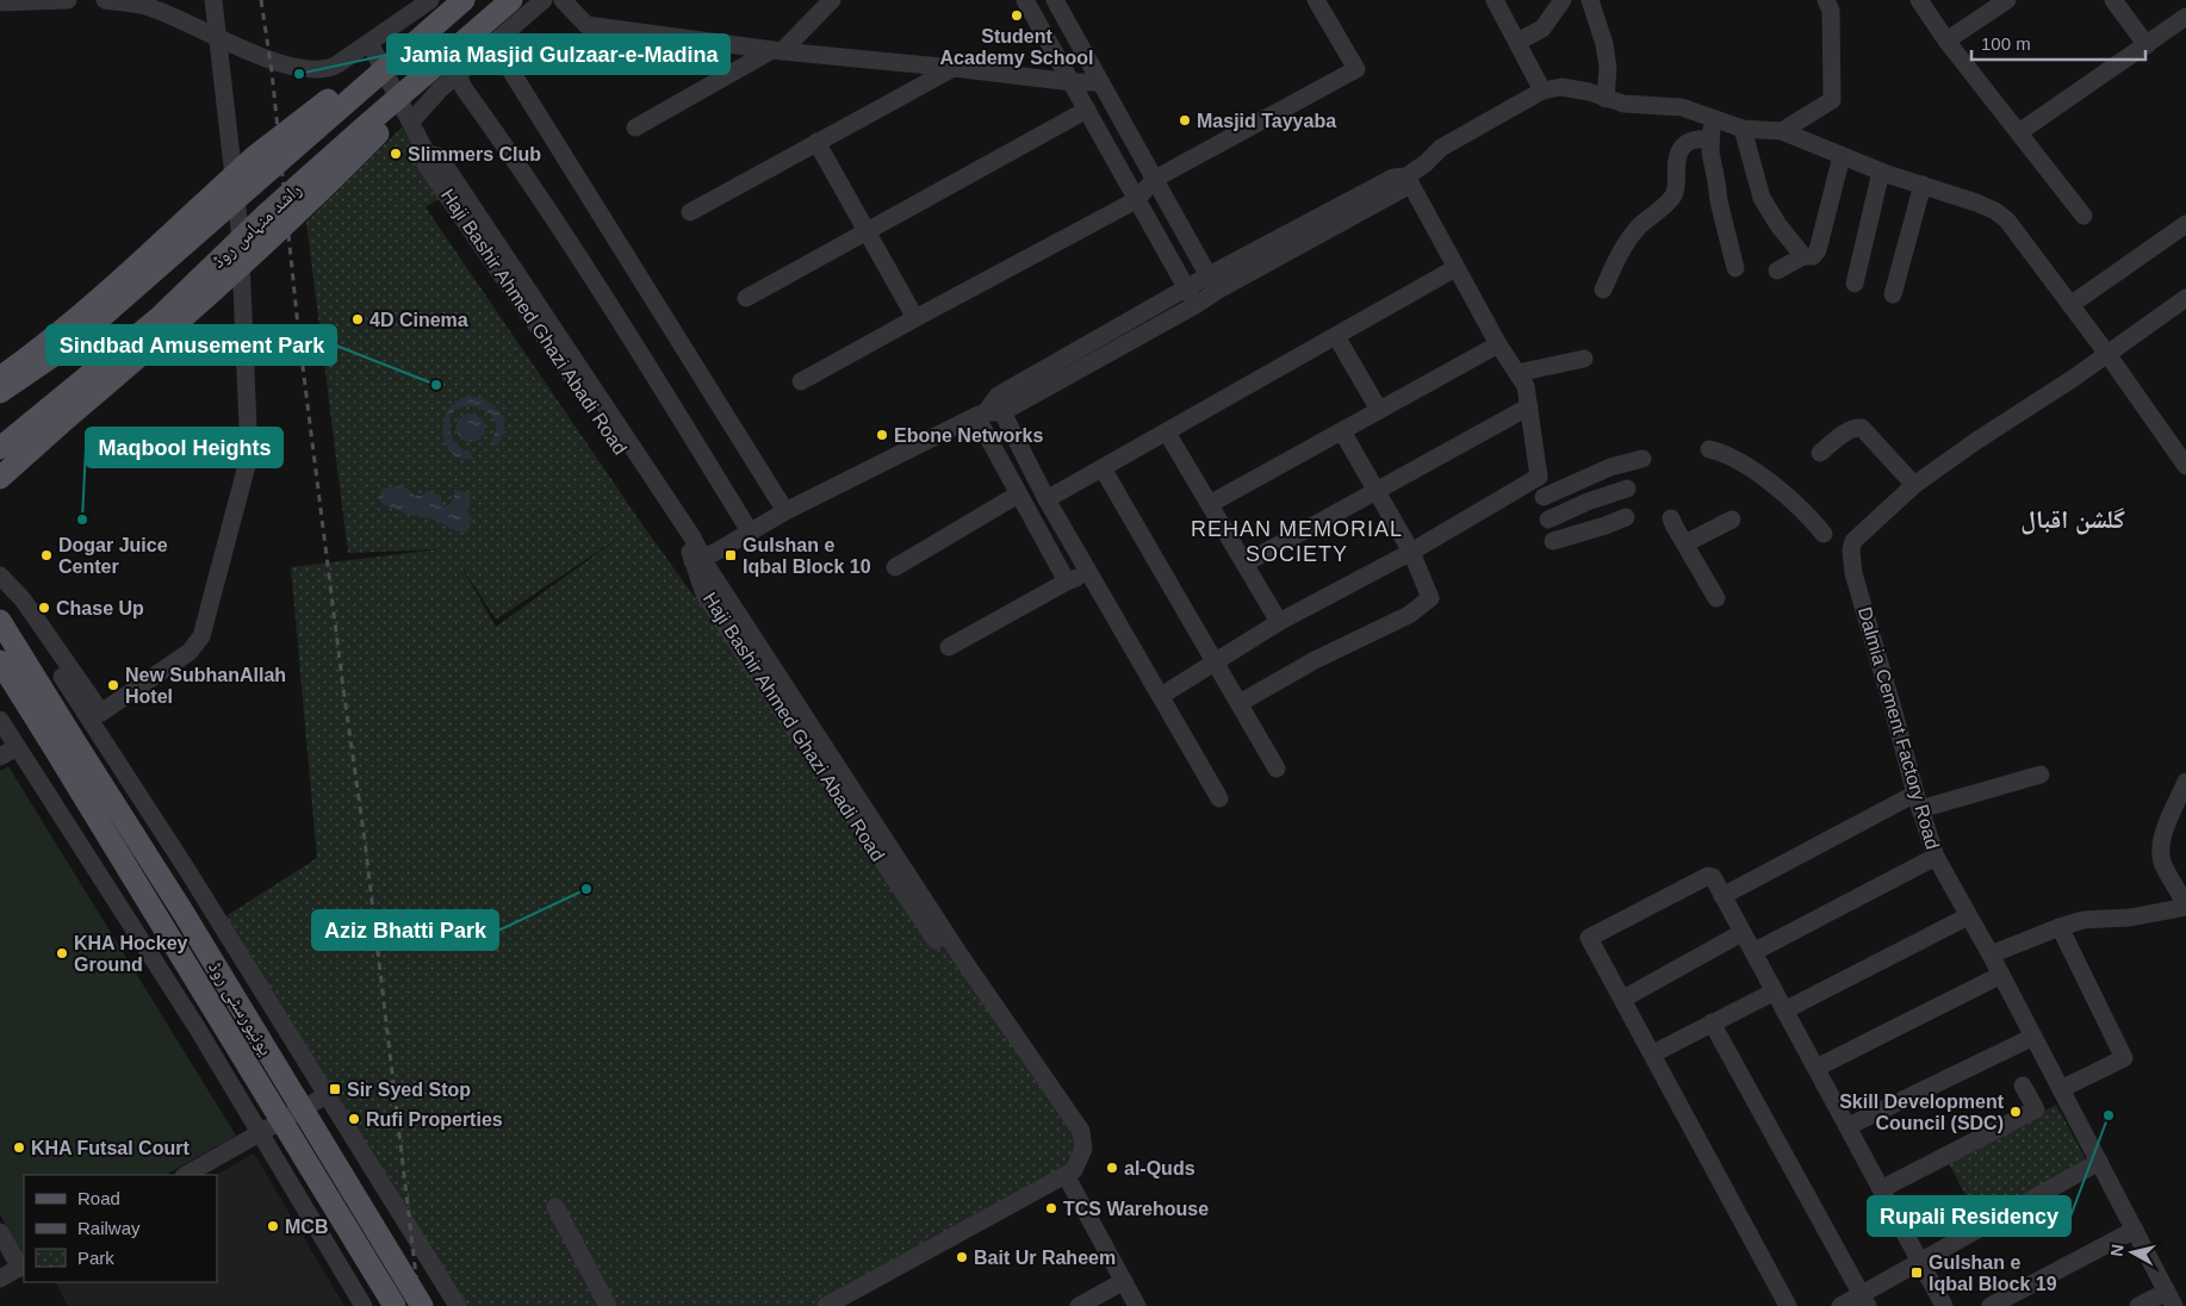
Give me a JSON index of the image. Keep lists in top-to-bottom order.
{
  "streets": {
    "main road": ["راشد منہاس روڈ", "یونیورسٹی روڈ"],
    "street": ["Haji Bashir Ahmed Ghazi Abadi Road", "Dalmia Cement Factory Road"]
  },
  "districts": ["گلشن اقبال", "REHAN MEMORIAL SOCIETY"],
  "places": {
    "other": [
      "Student Academy School",
      "Jamia Masjid Gulzaar-e-Madina",
      "Masjid Tayyaba",
      "Slimmers Club",
      "4D Cinema",
      "Sindbad Amusement Park",
      "Ebone Networks",
      "Maqbool Heights",
      "Dogar Juice Center",
      "Chase Up",
      "New SubhanAllah Hotel",
      "Aziz Bhatti Park",
      "KHA Hockey Ground",
      "Skill Development Council (SDC)",
      "Rupali Residency",
      "Rufi Properties",
      "KHA Futsal Court",
      "al-Quds",
      "TCS Warehouse",
      "MCB",
      "Bait Ur Raheem"
    ],
    "transit": ["Gulshan e Iqbal Block 10", "Sir Syed Stop", "Gulshan e Iqbal Block 19"]
  },
  "legend": ["Road", "Railway", "Park"],
  "scale_bar": "100 m",
  "north": "left"
}
